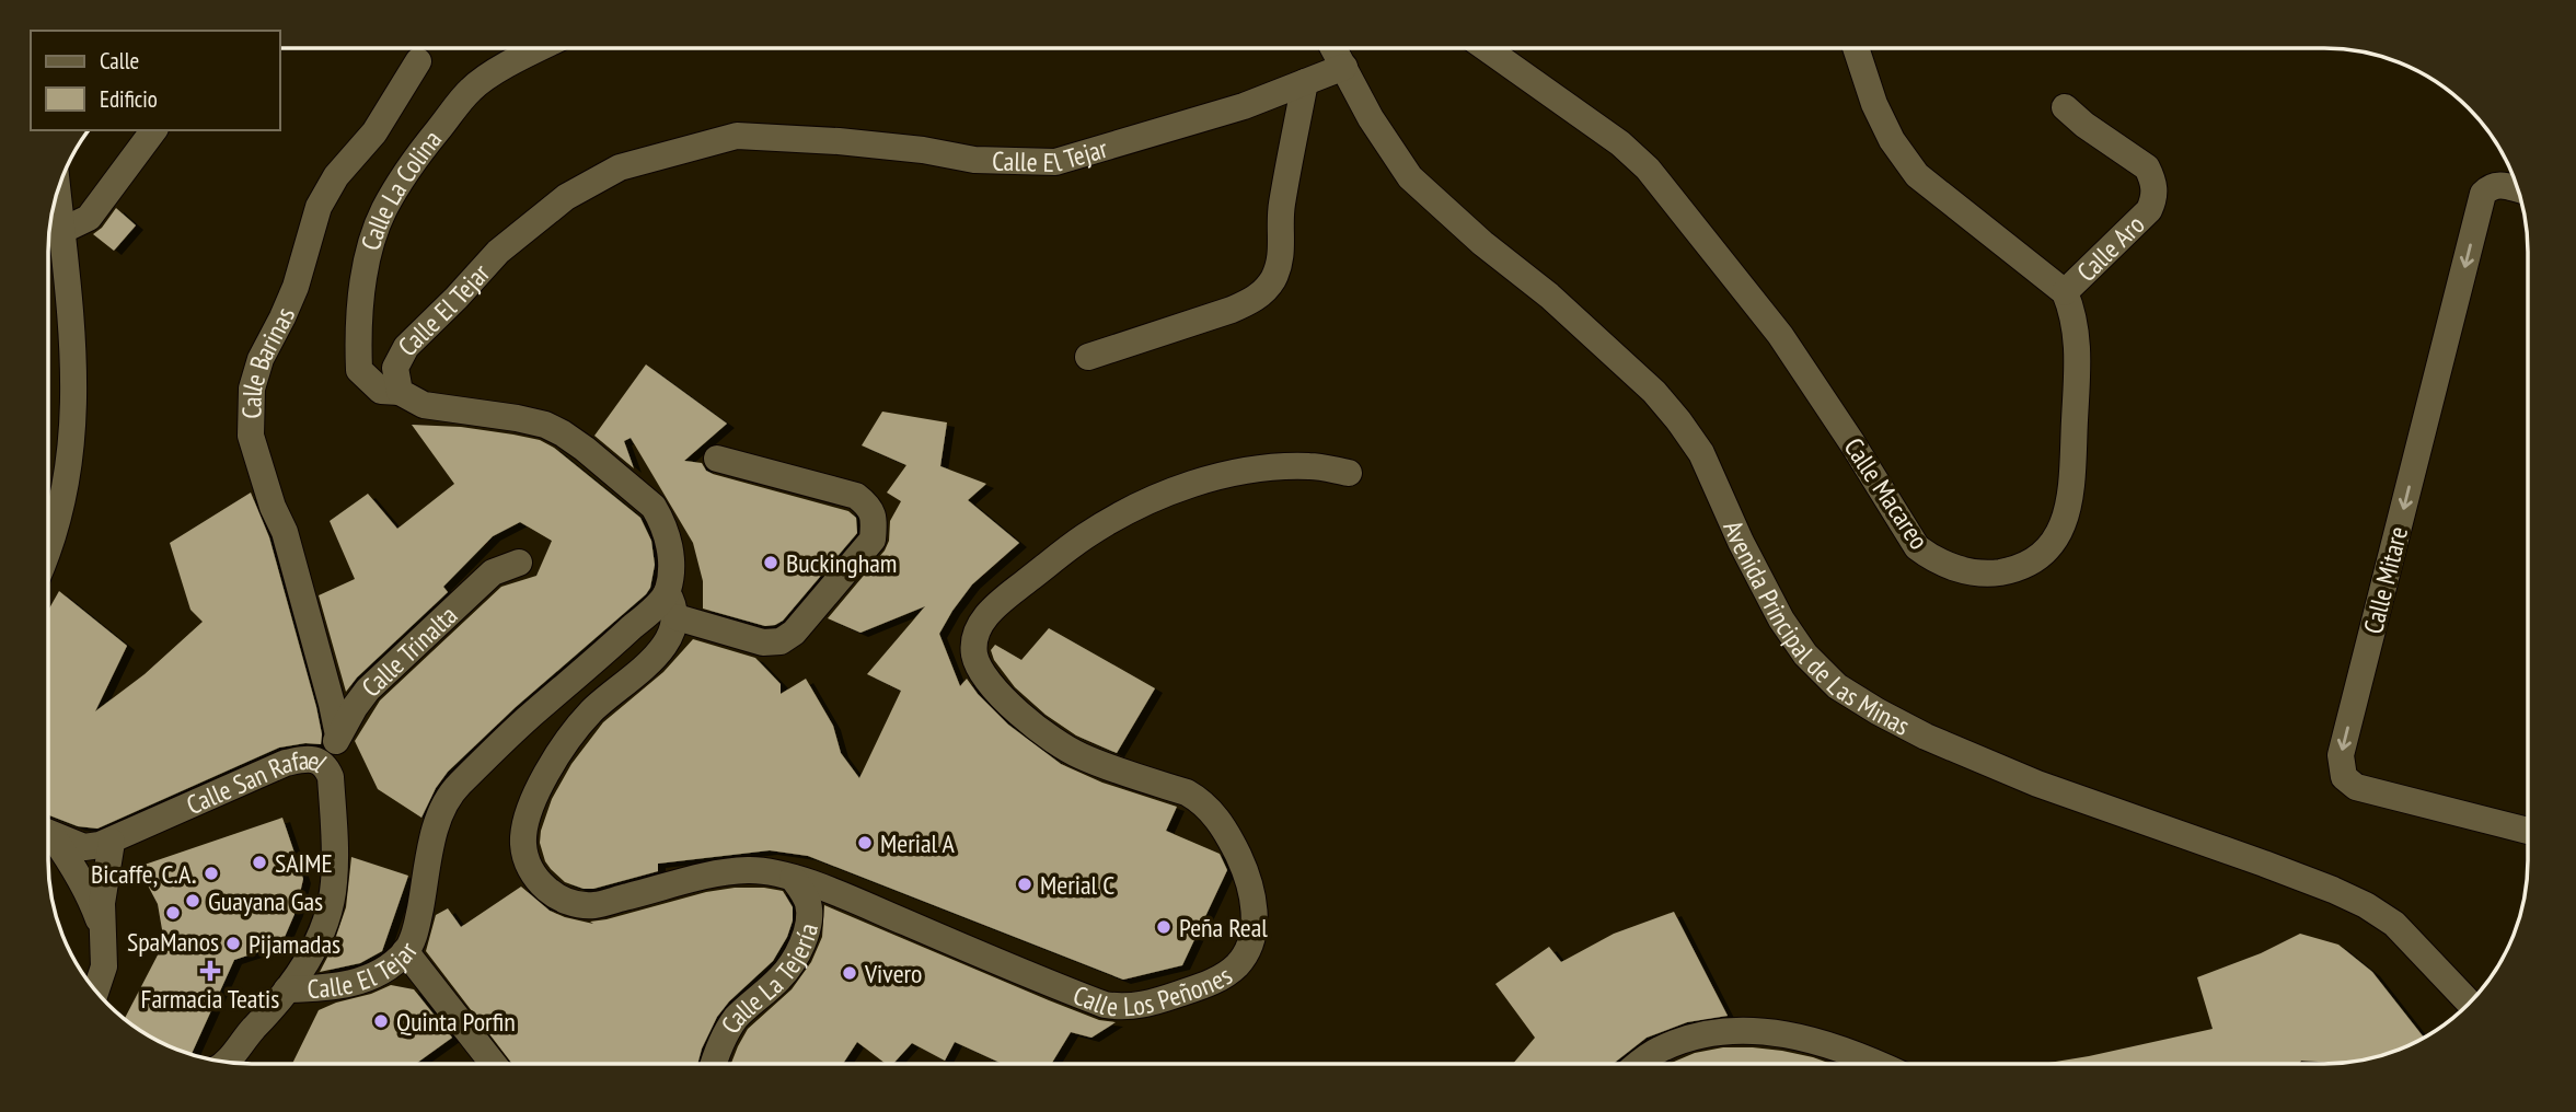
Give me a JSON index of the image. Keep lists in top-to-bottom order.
{
  "streets": {
    "street": [
      "Calle El Tejar",
      "Calle La Colina",
      "Calle Aro",
      "Calle Barinas",
      "Calle Macareo",
      "Calle Mitare",
      "Avenida Principal de Las Minas",
      "Calle Trinalta",
      "Calle San Rafael",
      "Calle Los Peñones",
      "Calle La Tejería"
    ]
  },
  "crossings": [
    ["Calle El Tejar", "Calle La Colina"],
    ["Calle El Tejar", "Avenida Principal de Las Minas"],
    ["Calle El Tejar", "Calle San Rafael"],
    ["Calle El Tejar", "Calle Los Peñones"],
    ["Calle Aro", "Calle Macareo"],
    ["Calle Barinas", "Calle Trinalta"],
    ["Calle Trinalta", "Calle San Rafael"],
    ["Calle Los Peñones", "Calle La Tejería"]
  ],
  "places": {
    "other": [
      "Buckingham",
      "Merial A",
      "SAIME",
      "Bicaffe, C.A.",
      "Merial C",
      "Guayana Gas",
      "SpaManos",
      "Peña Real",
      "Pijamadas",
      "Vivero",
      "Quinta Porfin"
    ],
    "health": ["Farmacia Teatis"]
  },
  "legend": ["Calle", "Edificio"]
}
